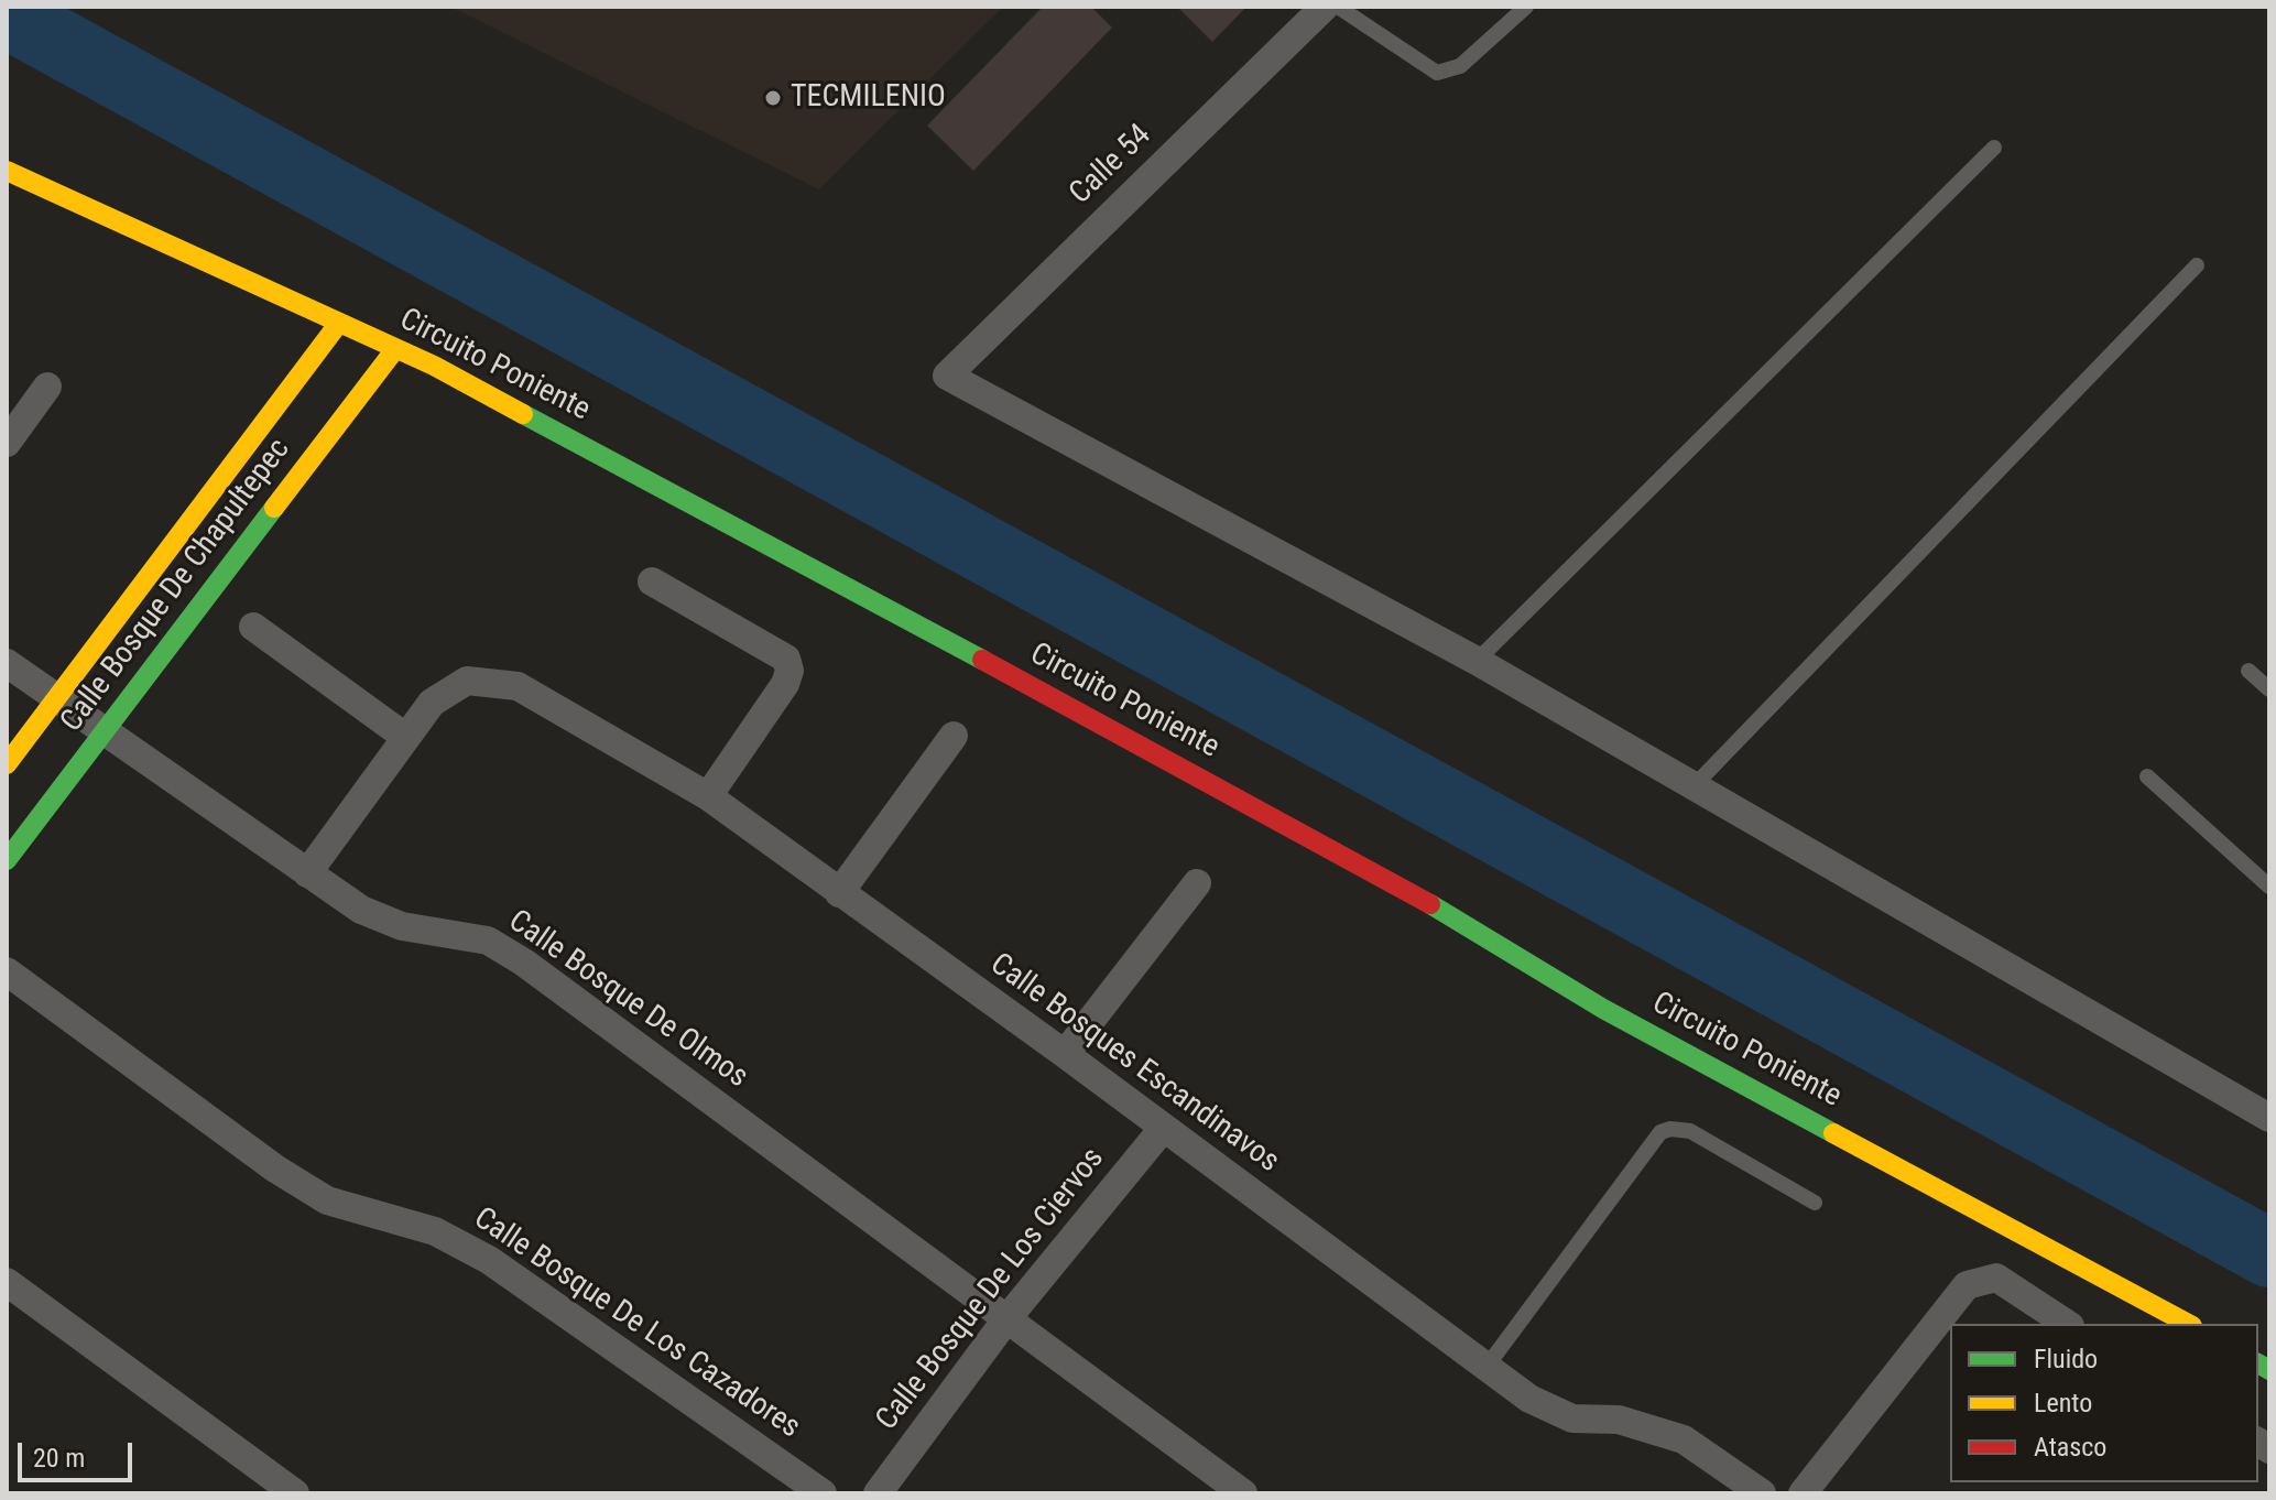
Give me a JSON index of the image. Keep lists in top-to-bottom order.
{
  "streets": {
    "street": [
      "Calle 54",
      "Circuito Poniente",
      "Calle Bosque De Chapultepec",
      "Calle Bosque De Olmos",
      "Calle Bosques Escandinavos",
      "Calle Bosque De Los Ciervos",
      "Calle Bosque De Los Cazadores"
    ]
  },
  "crossings": [
    ["Circuito Poniente", "Calle Bosque De Chapultepec"],
    ["Calle Bosque De Chapultepec", "Calle Bosque De Olmos"],
    ["Calle Bosque De Olmos", "Calle Bosque De Los Ciervos"],
    ["Calle Bosques Escandinavos", "Calle Bosque De Los Ciervos"]
  ],
  "places": ["TECMILENIO"],
  "legend": ["Fluido", "Lento", "Atasco"],
  "scale_bar": "20 m"
}
